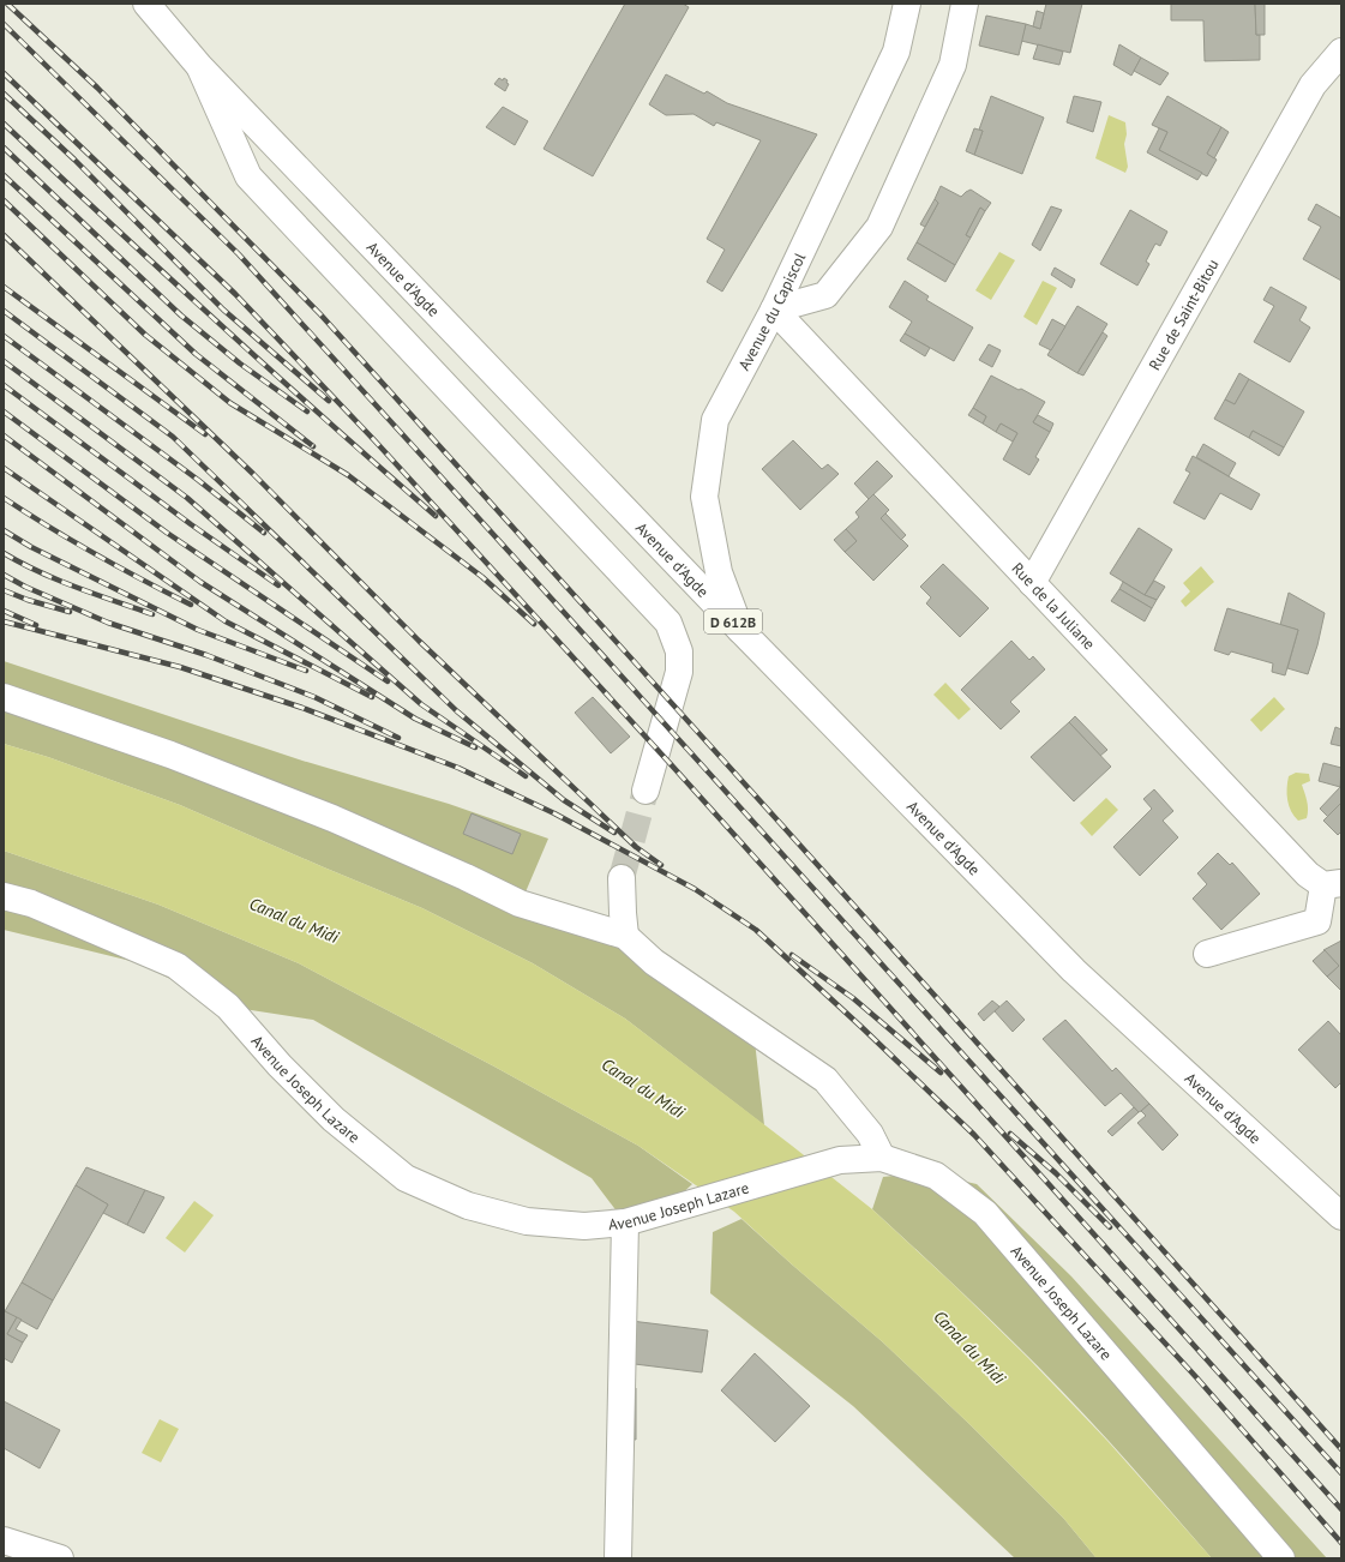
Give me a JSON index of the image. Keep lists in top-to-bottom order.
{
  "streets": {
    "street": [
      "Avenue d'Agde",
      "Avenue du Capiscol",
      "Rue de Saint-Bitou",
      "Rue de la Juliane",
      "D 612B",
      "Avenue Joseph Lazare"
    ]
  },
  "crossings": [
    ["Avenue d'Agde", "Avenue du Capiscol"],
    ["Avenue du Capiscol", "Rue de la Juliane"],
    ["Rue de Saint-Bitou", "Rue de la Juliane"]
  ],
  "water": ["Canal du Midi"]
}
